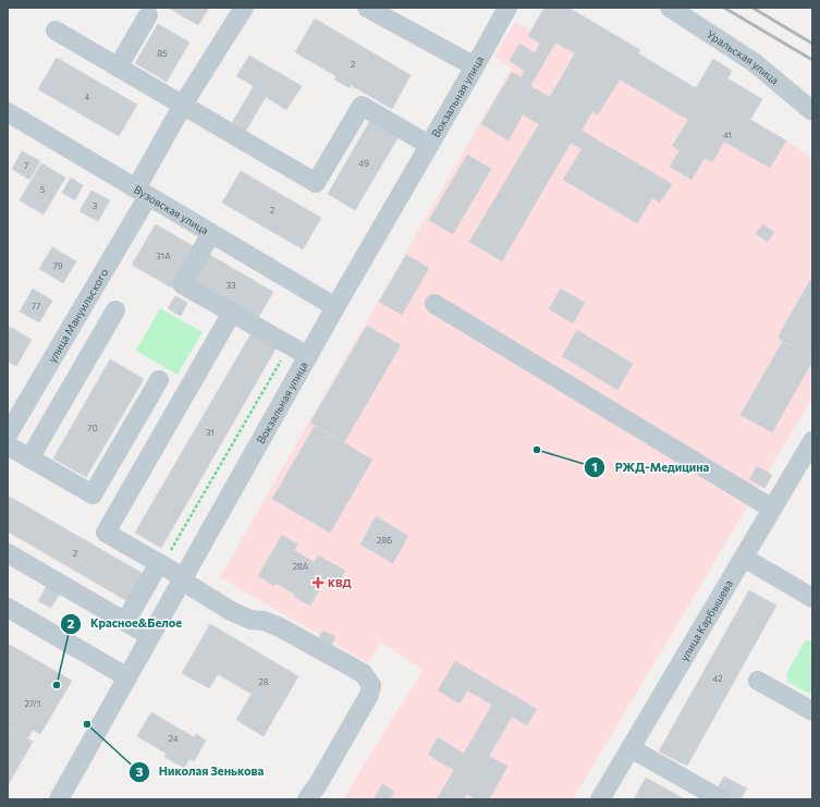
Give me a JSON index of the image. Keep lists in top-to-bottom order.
{
  "streets": {
    "street": [
      "Уральская улица",
      "Вокзальная улица",
      "Вузовская улица",
      "улица Мануильского",
      "улица Карбышева"
    ]
  },
  "crossings": [
    ["Вокзальная улица", "Вузовская улица"],
    ["Вузовская улица", "улица Мануильского"]
  ],
  "places": {
    "other": ["РЖД-Медицина", "Красное&Белое", "Николая Зенькова"],
    "health": ["КВД"]
  },
  "house_numbers": [
    "85",
    "2",
    "4",
    "41",
    "49",
    "7",
    "5",
    "3",
    "2",
    "31А",
    "79",
    "33",
    "77",
    "70",
    "31",
    "28Б",
    "2",
    "28А",
    "42",
    "28",
    "27/1",
    "24"
  ]
}
